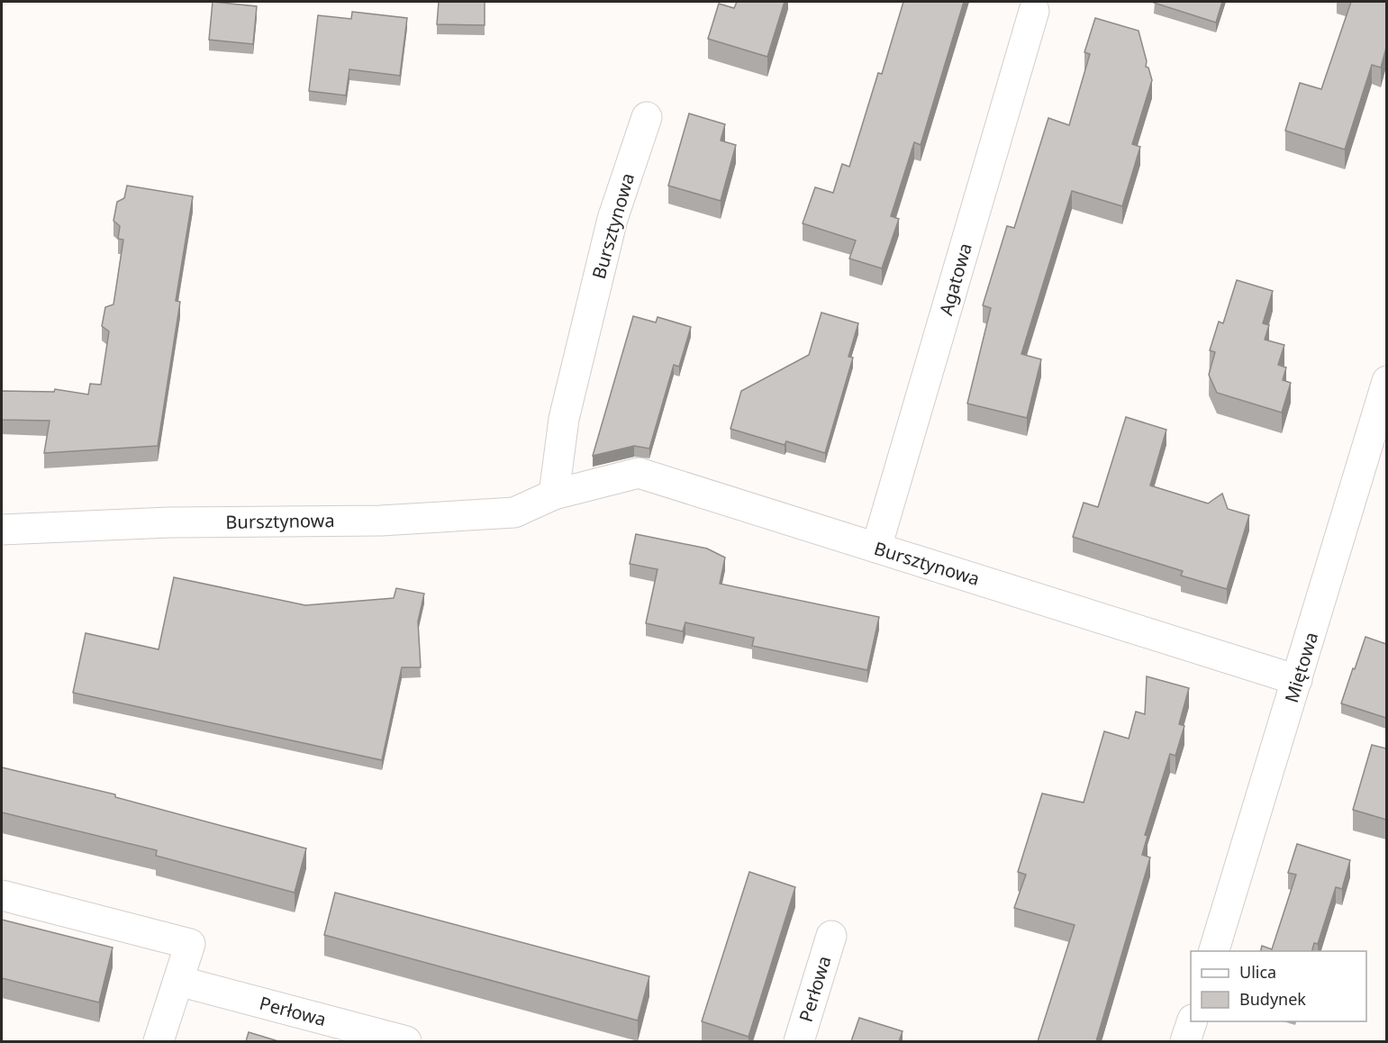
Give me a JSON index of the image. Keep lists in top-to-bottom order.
{
  "streets": {
    "street": [
      "Bursztynowa",
      "Agatowa",
      "Miętowa",
      "Perłowa"
    ]
  },
  "crossings": [
    ["Bursztynowa", "Agatowa"],
    ["Bursztynowa", "Miętowa"]
  ],
  "legend": ["Ulica", "Budynek"]
}
